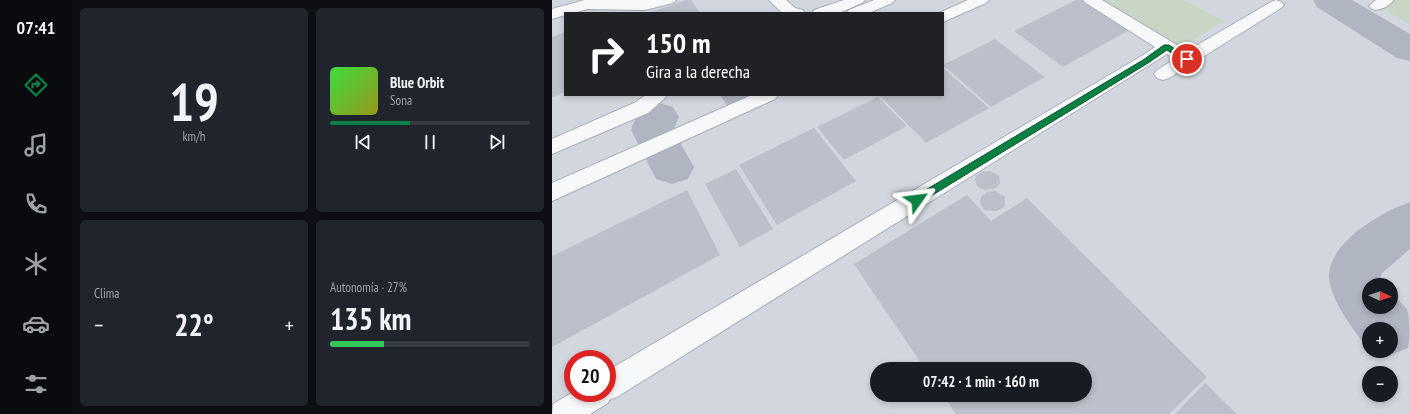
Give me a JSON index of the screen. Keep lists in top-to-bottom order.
{
  "north": "right",
  "page": {
    "tabs": "07:41",
    "tile": [
      ["19", "km/h"],
      "Clima",
      ["Autonomía · 27%", "135 km"]
    ],
    "turn": ["150 m", "Gira a la derecha"],
    "song": ["Blue Orbit", "Sona"],
    "map_buttons": ["+", "−"],
    "heat": ["−", "22°", "+"],
    "limit": "20",
    "trip": "07:42 · 1 min · 160 m"
  }
}
